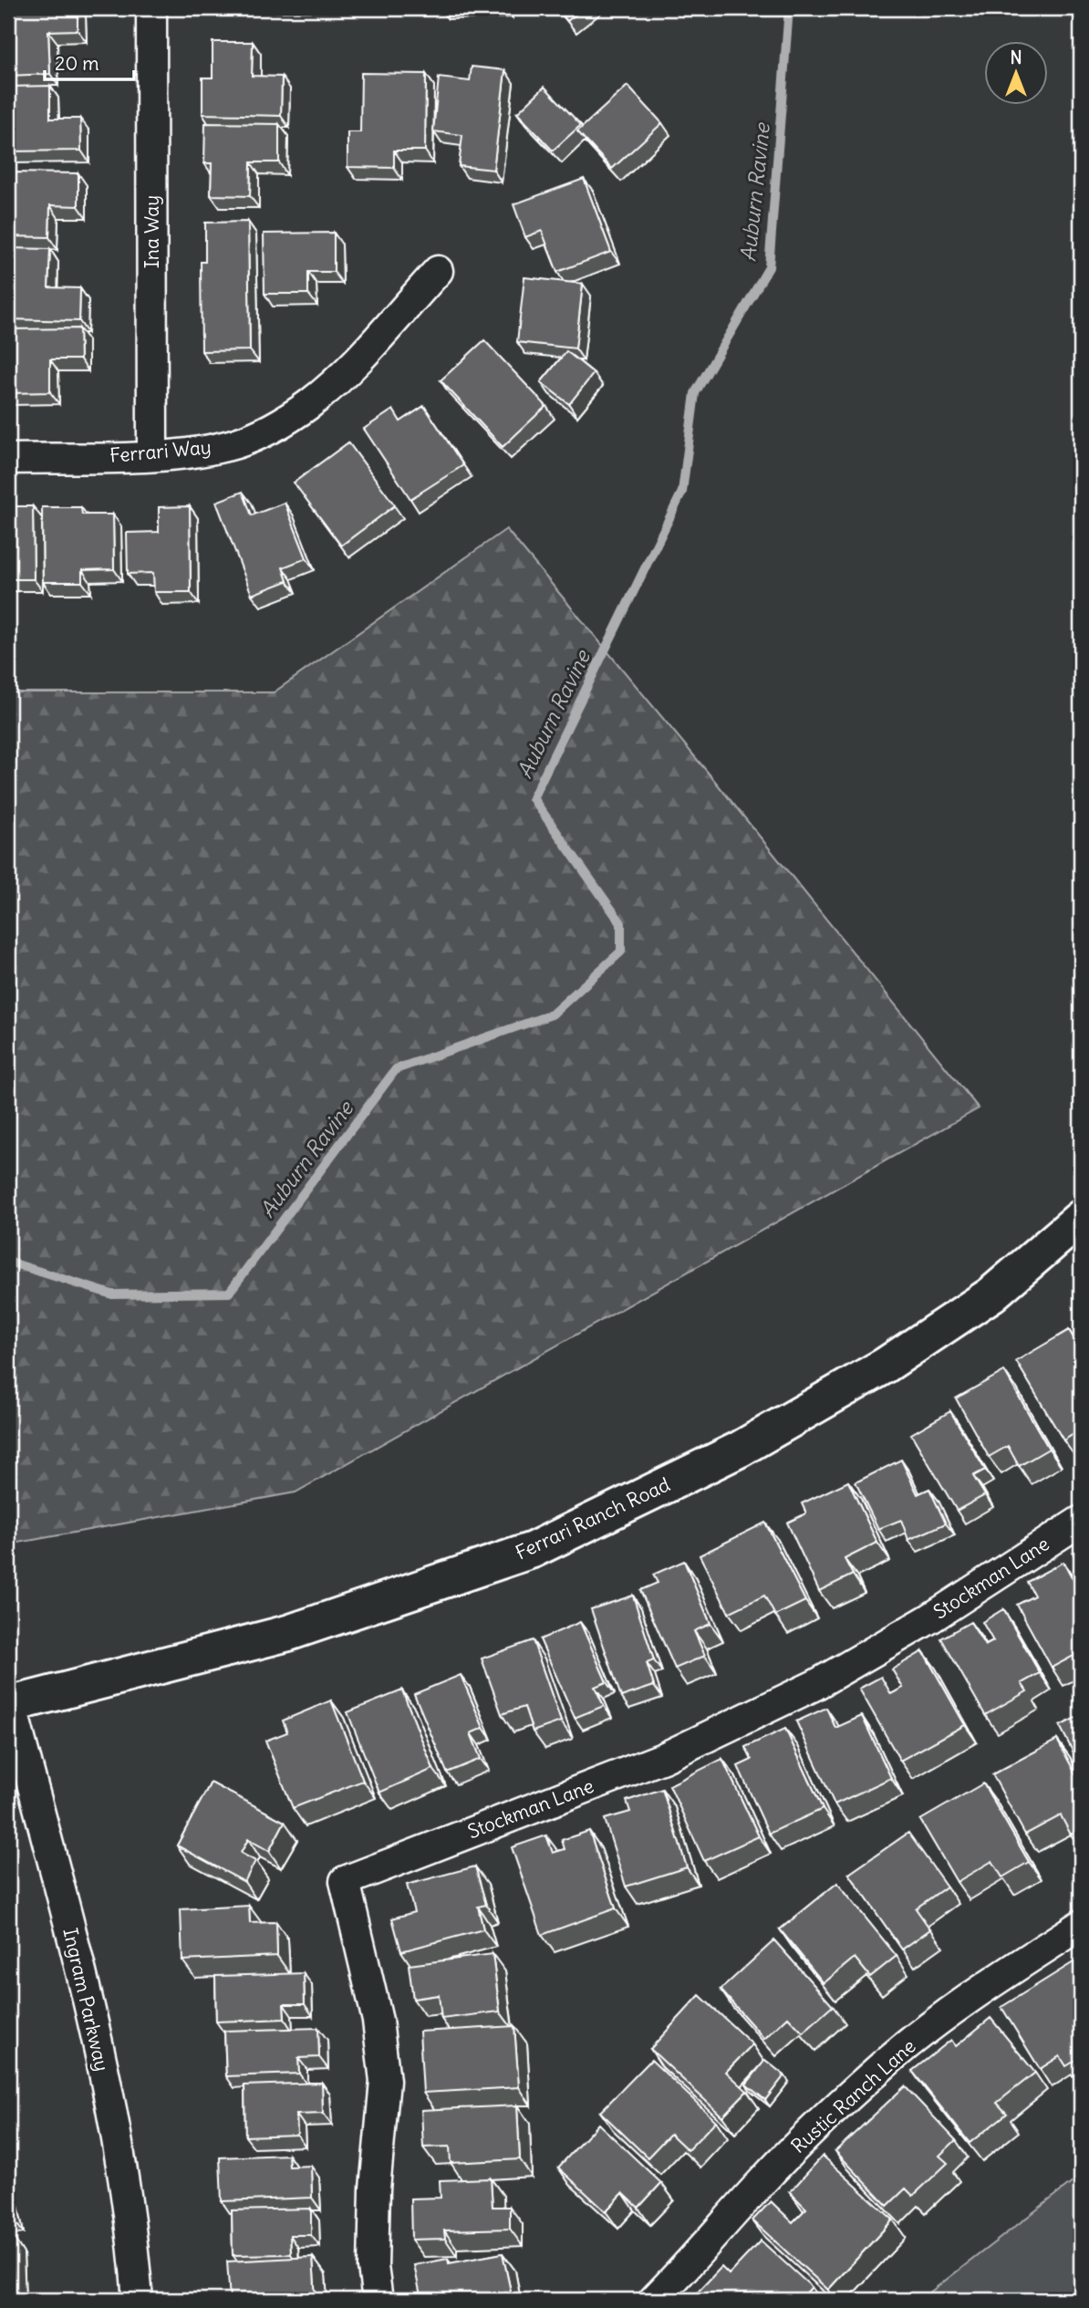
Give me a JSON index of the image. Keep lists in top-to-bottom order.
{
  "streets": {
    "main road": ["Ferrari Ranch Road"],
    "street": [
      "Ina Way",
      "Ferrari Way",
      "Stockman Lane",
      "Ingram Parkway",
      "Rustic Ranch Lane"
    ]
  },
  "crossings": [
    ["Ina Way", "Ferrari Way"],
    ["Ferrari Ranch Road", "Ingram Parkway"]
  ],
  "water": ["Auburn Ravine"],
  "scale_bar": "20 m",
  "north": "top"
}
